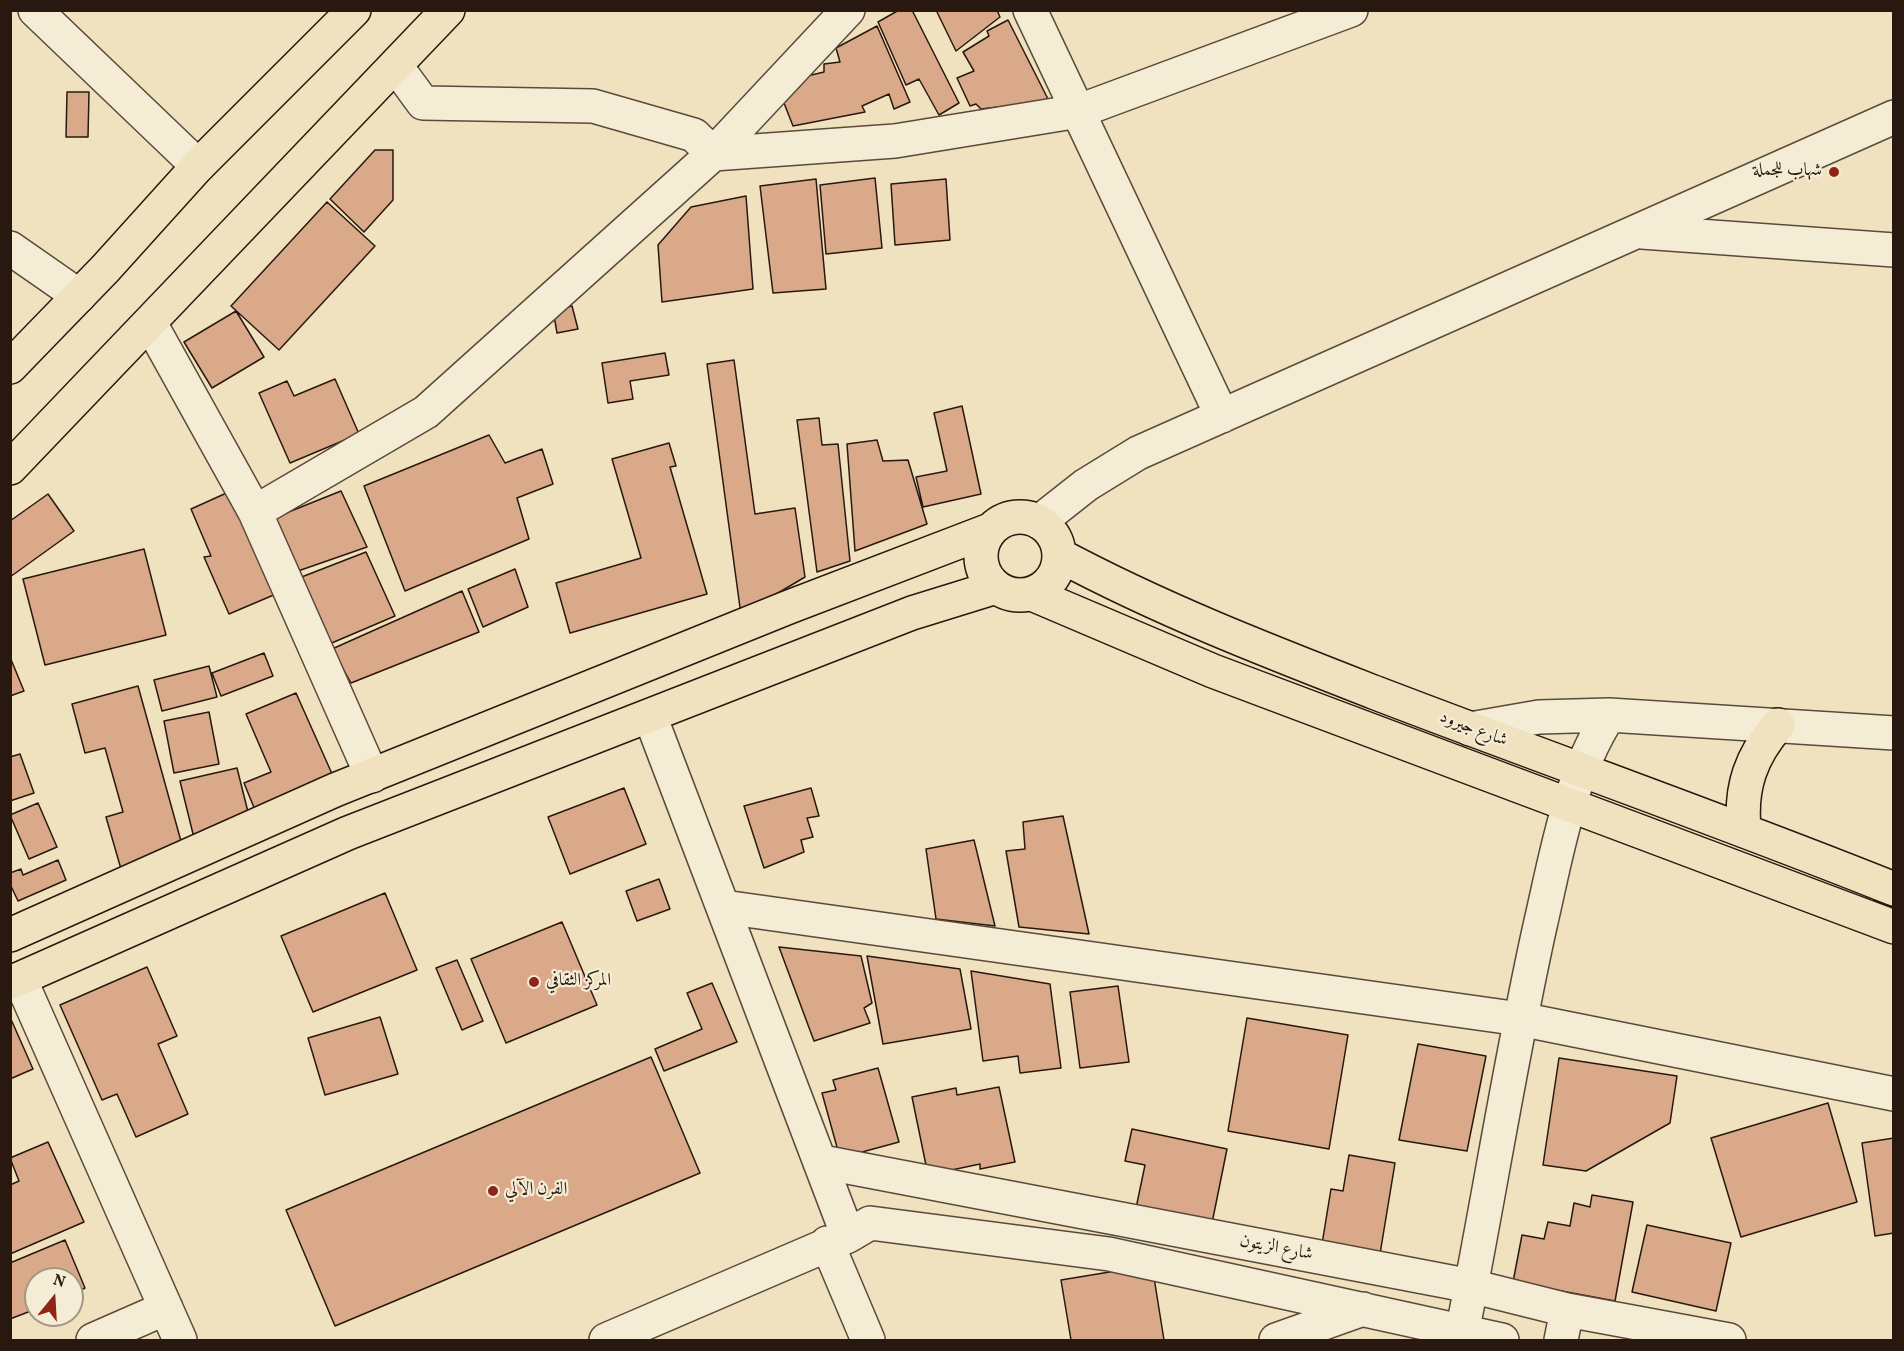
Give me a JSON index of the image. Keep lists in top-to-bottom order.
{
  "streets": {
    "main road": ["شارع جيرود"],
    "street": ["شارع الزيتون"]
  },
  "places": ["شهاب للجملة", "المركز الثقافي", "الفرن اﻵلي"],
  "north": "top"
}
